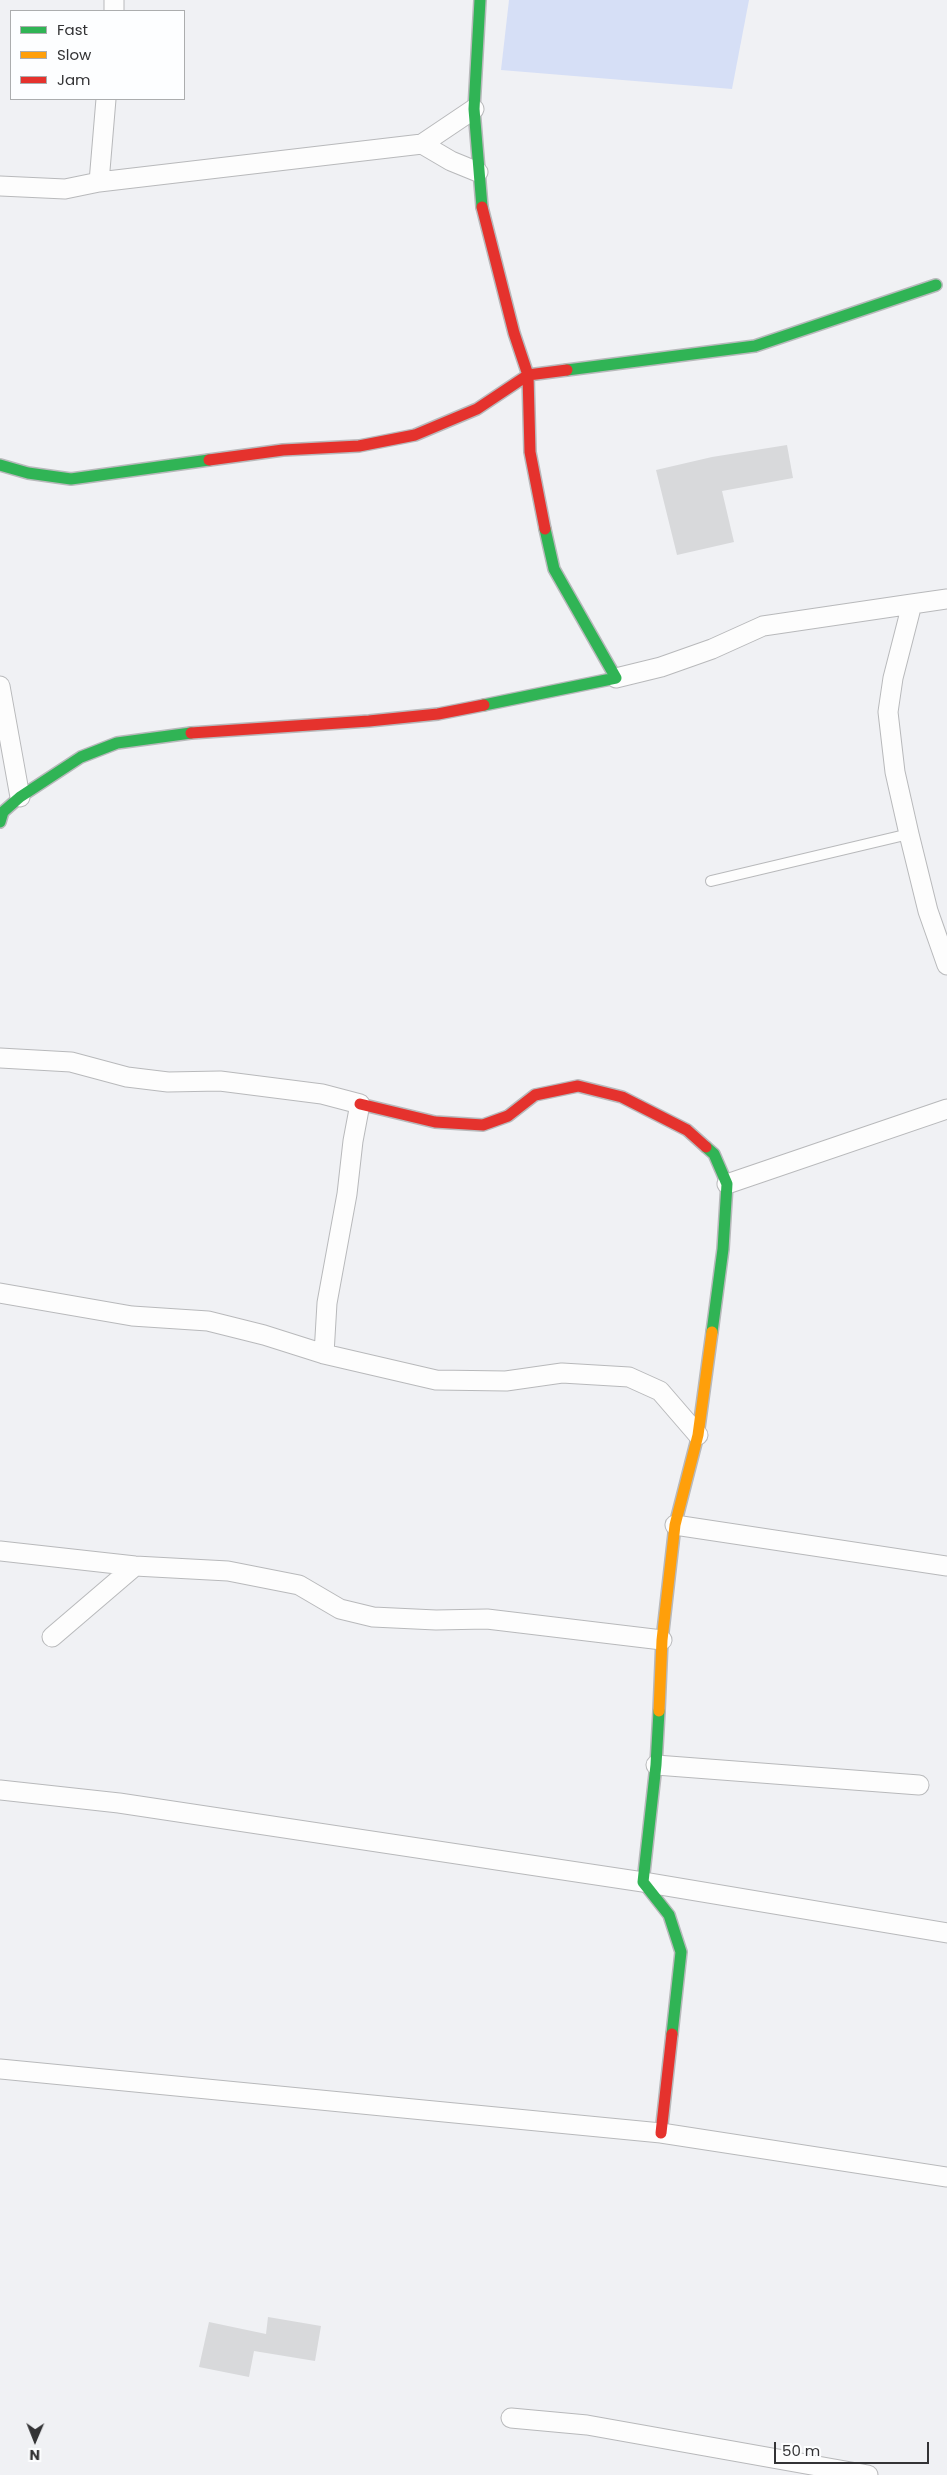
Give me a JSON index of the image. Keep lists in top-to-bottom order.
{
  "legend": ["Fast", "Slow", "Jam"],
  "scale_bar": "50 m",
  "north": "bottom"
}
